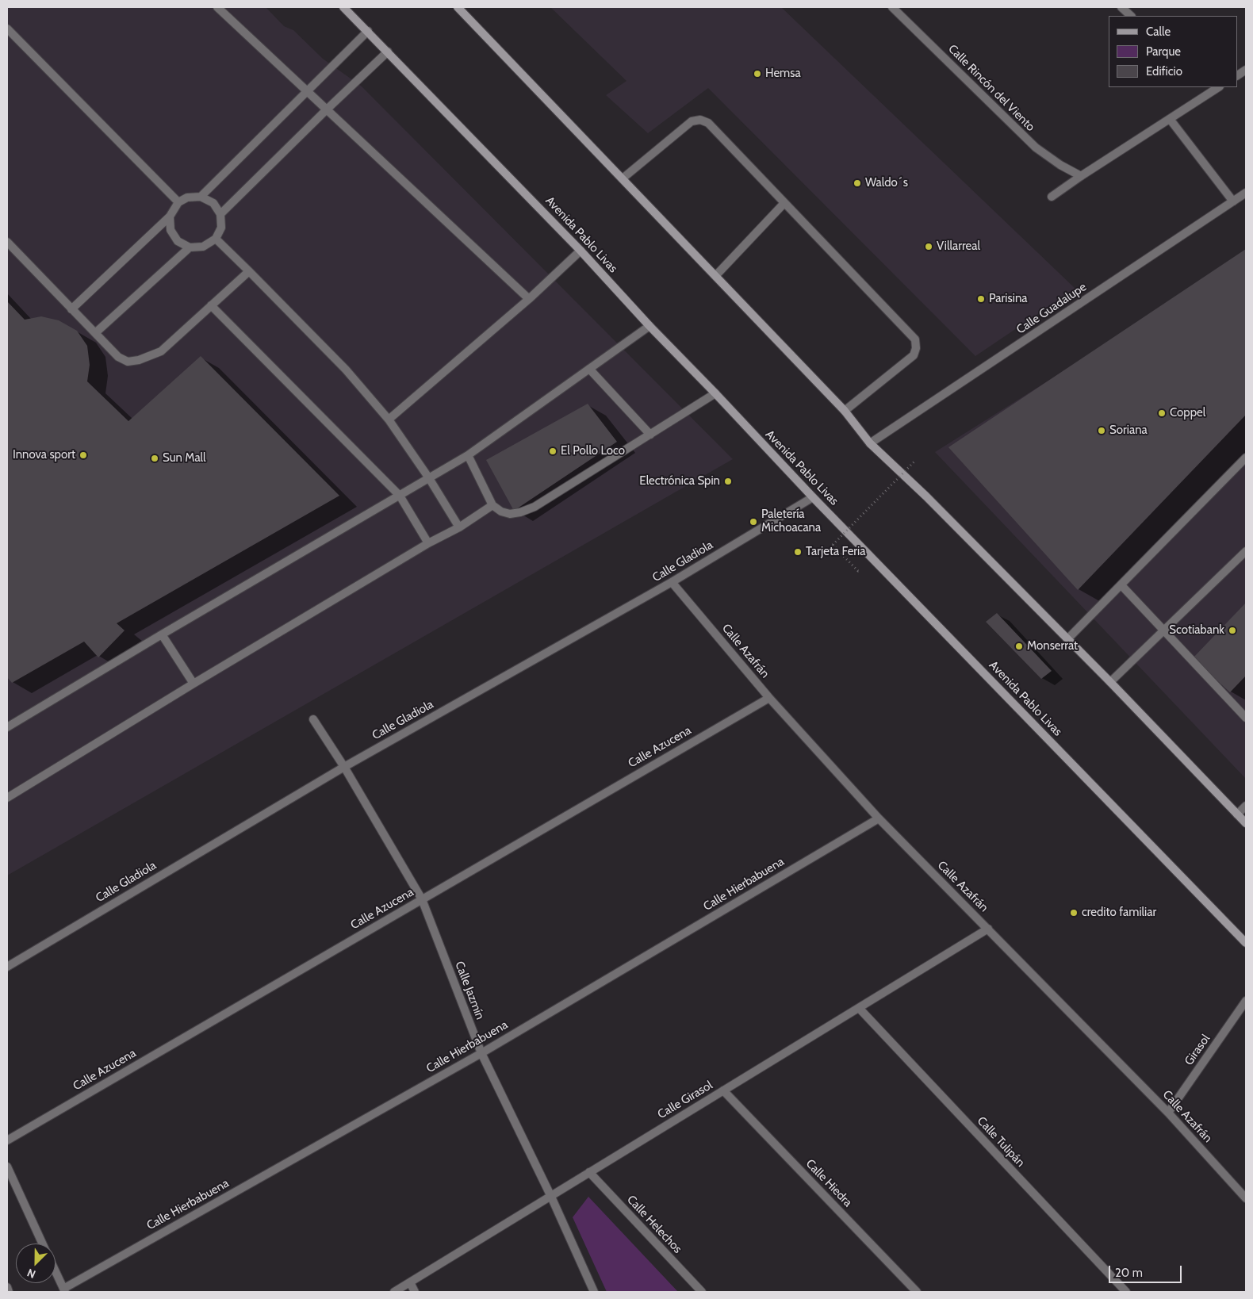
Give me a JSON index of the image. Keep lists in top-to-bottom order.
{
  "streets": {
    "main road": ["Avenida Pablo Livas"],
    "street": [
      "Calle Rincón del Viento",
      "Calle Guadalupe",
      "Calle Gladiola",
      "Calle Azafrán",
      "Calle Azucena",
      "Calle Hierbabuena",
      "Calle Jazmín",
      "Girasol",
      "Calle Girasol",
      "Calle Tulipán",
      "Calle Hiedra",
      "Calle Helechos"
    ]
  },
  "crossings": [
    ["Avenida Pablo Livas", "Calle Gladiola"],
    ["Calle Gladiola", "Calle Azafrán"],
    ["Calle Gladiola", "Calle Jazmín"],
    ["Calle Azafrán", "Calle Azucena"],
    ["Calle Azafrán", "Calle Hierbabuena"],
    ["Calle Azafrán", "Girasol"],
    ["Calle Azafrán", "Calle Girasol"],
    ["Calle Azucena", "Calle Jazmín"],
    ["Calle Hierbabuena", "Calle Jazmín"],
    ["Calle Jazmín", "Calle Girasol"],
    ["Calle Girasol", "Calle Tulipán"],
    ["Calle Girasol", "Calle Hiedra"],
    ["Calle Girasol", "Calle Helechos"]
  ],
  "places": [
    "Hemsa",
    "Waldo´s",
    "Villarreal",
    "Parisina",
    "Coppel",
    "Soriana",
    "El Pollo Loco",
    "Innova sport",
    "Sun Mall",
    "Electrónica Spin",
    "Paletería Michoacana",
    "Tarjeta Feria",
    "Scotiabank",
    "Monserrat",
    "credito familiar"
  ],
  "legend": ["Calle", "Parque", "Edificio"],
  "scale_bar": "20 m",
  "north": "bottom left"
}
